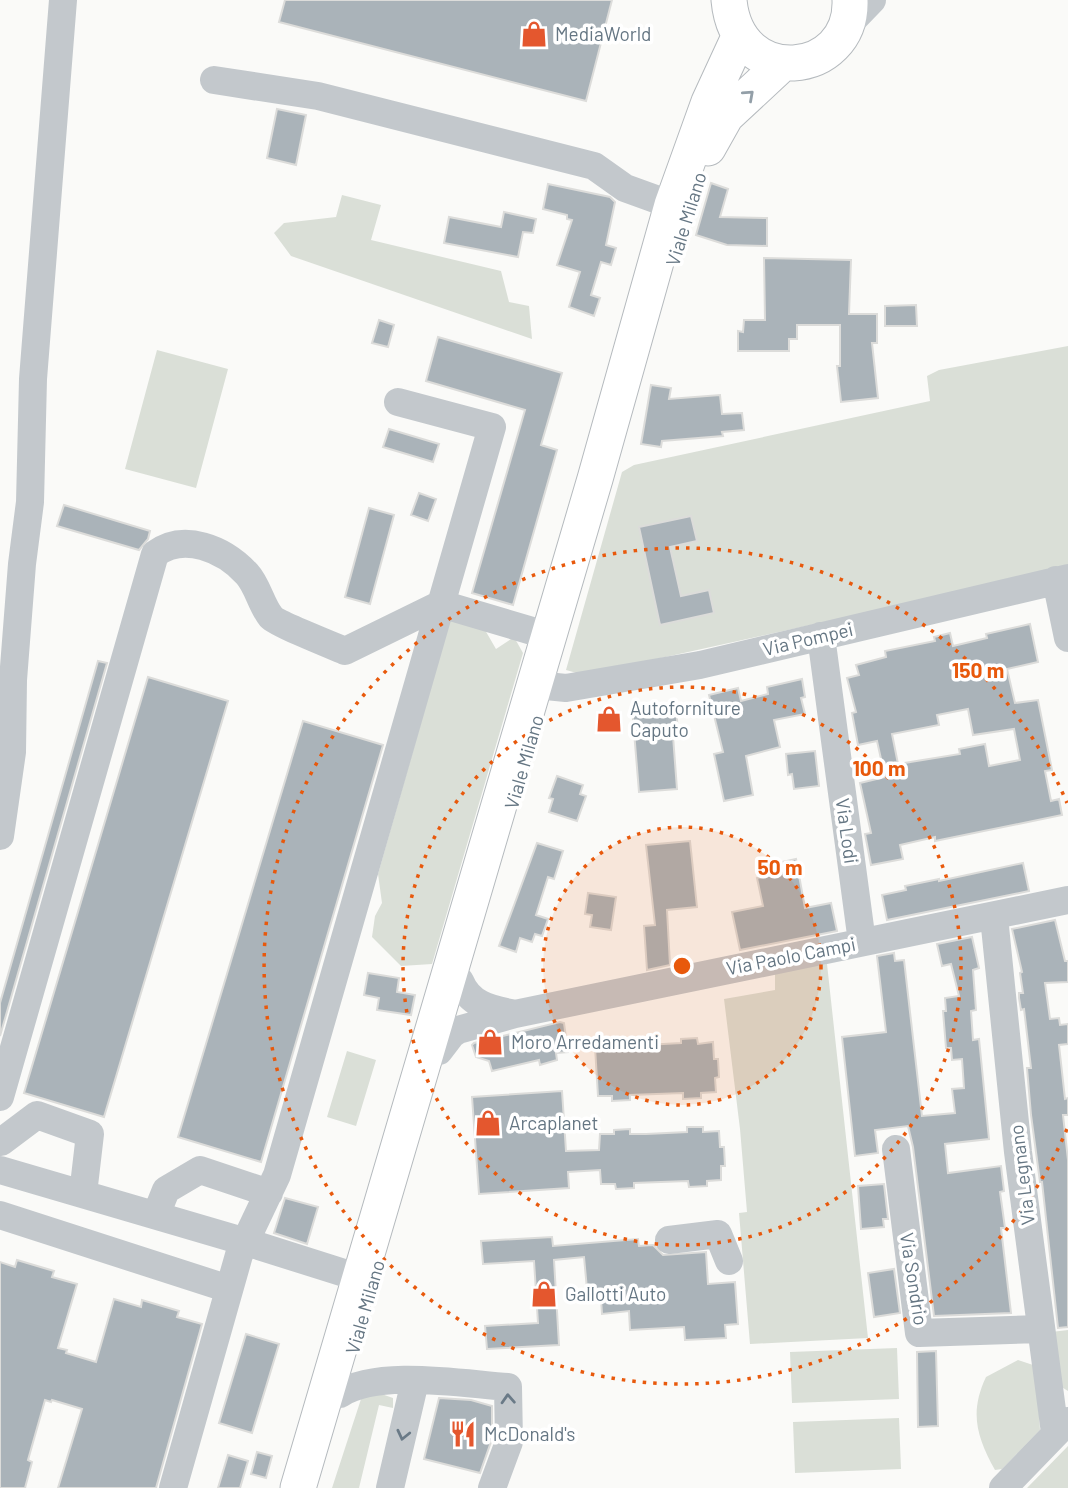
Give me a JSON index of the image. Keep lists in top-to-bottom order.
{
  "streets": {
    "main road": ["Viale Milano"],
    "street": [
      "Via Pompei",
      "Via Lodi",
      "Via Paolo Campi",
      "Via Legnano",
      "Via Sondrio"
    ]
  },
  "crossings": [
    ["Viale Milano", "Via Pompei"],
    ["Viale Milano", "Via Paolo Campi"],
    ["Via Pompei", "Via Lodi"],
    ["Via Lodi", "Via Paolo Campi"],
    ["Via Paolo Campi", "Via Legnano"],
    ["Via Legnano", "Via Sondrio"]
  ],
  "places": {
    "shop": [
      "MediaWorld",
      "Autoforniture Caputo",
      "Moro Arredamenti",
      "Arcaplanet",
      "Gallotti Auto"
    ],
    "restaurant": ["McDonald's"]
  },
  "rings": ["150 m", "100 m", "50 m"]
}
